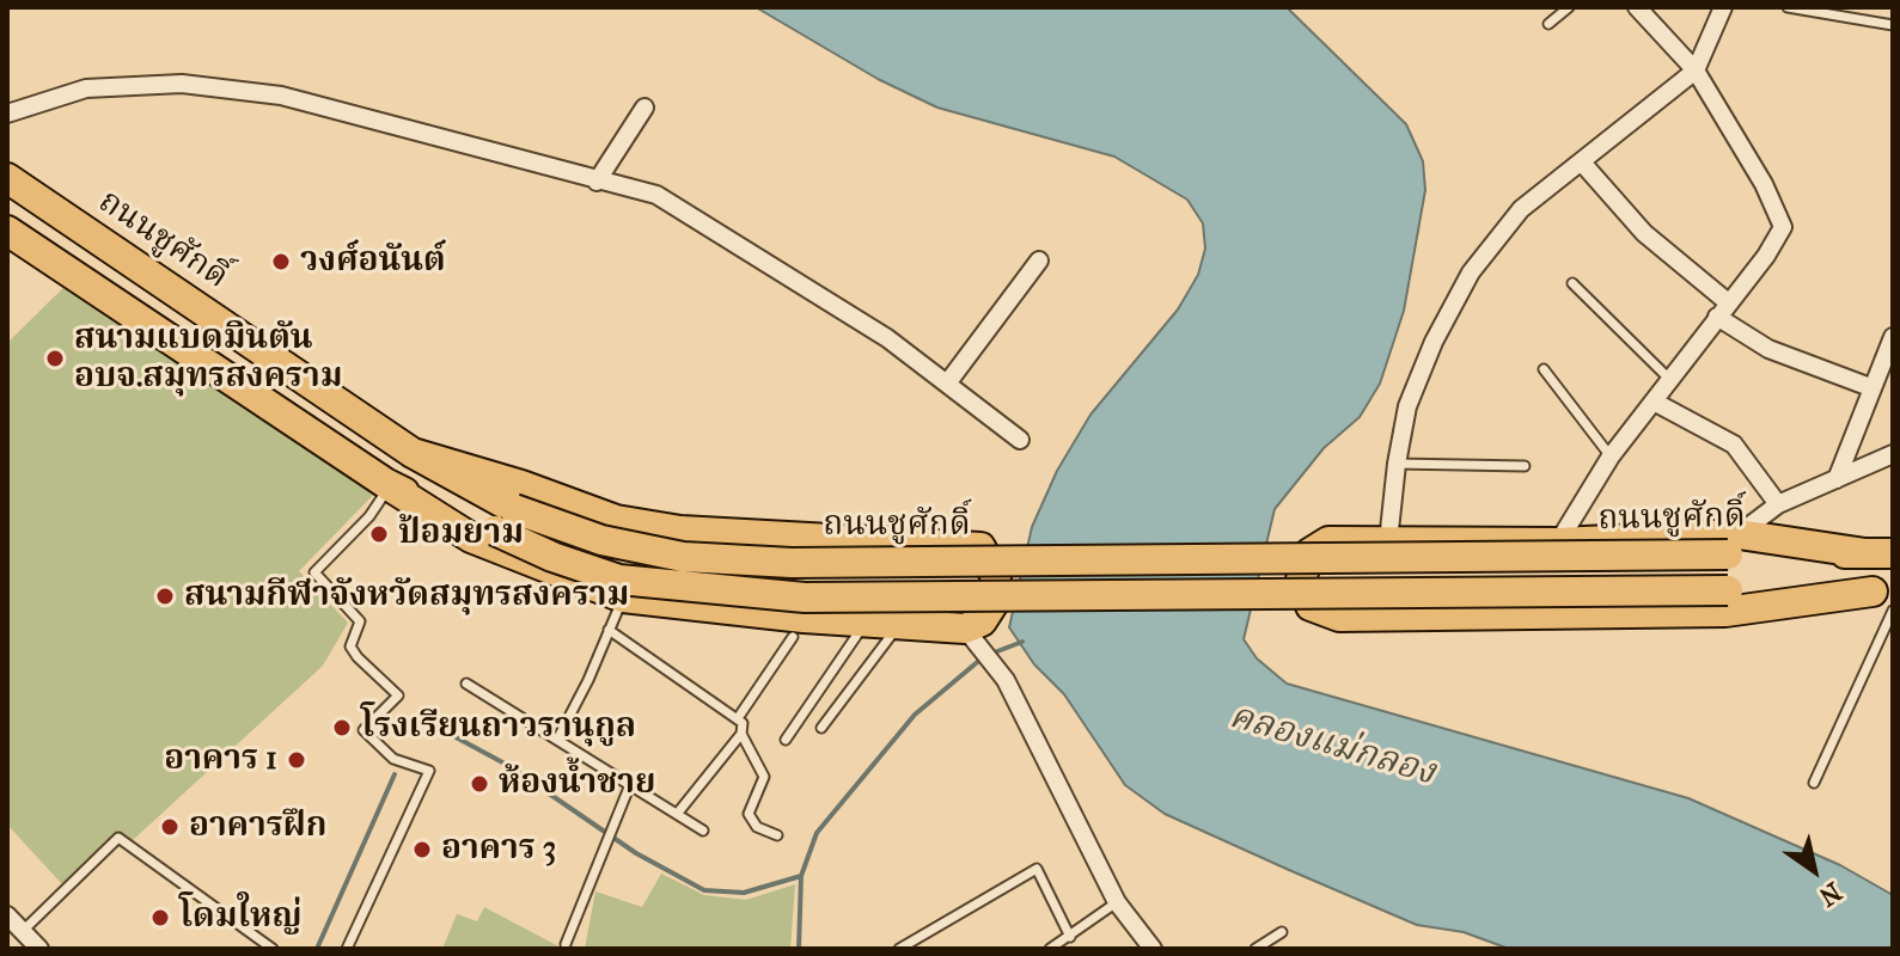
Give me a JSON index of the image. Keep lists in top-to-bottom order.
{
  "streets": {
    "main road": ["ถนนชูศักดิ์"]
  },
  "water": ["คลองแม่กลอง"],
  "places": [
    "วงศ์อนันต์",
    "สนามแบดมินตัน อบจ.สมุทรสงคราม",
    "ป้อมยาม",
    "สนามกีฬาจังหวัดสมุทรสงคราม",
    "โรงเรียนถาวรานุกูล",
    "อาคาร 1",
    "ห้องน้ำชาย",
    "อาคารฝึก",
    "อาคาร 3",
    "โดมใหญ่"
  ],
  "north": "bottom right"
}
